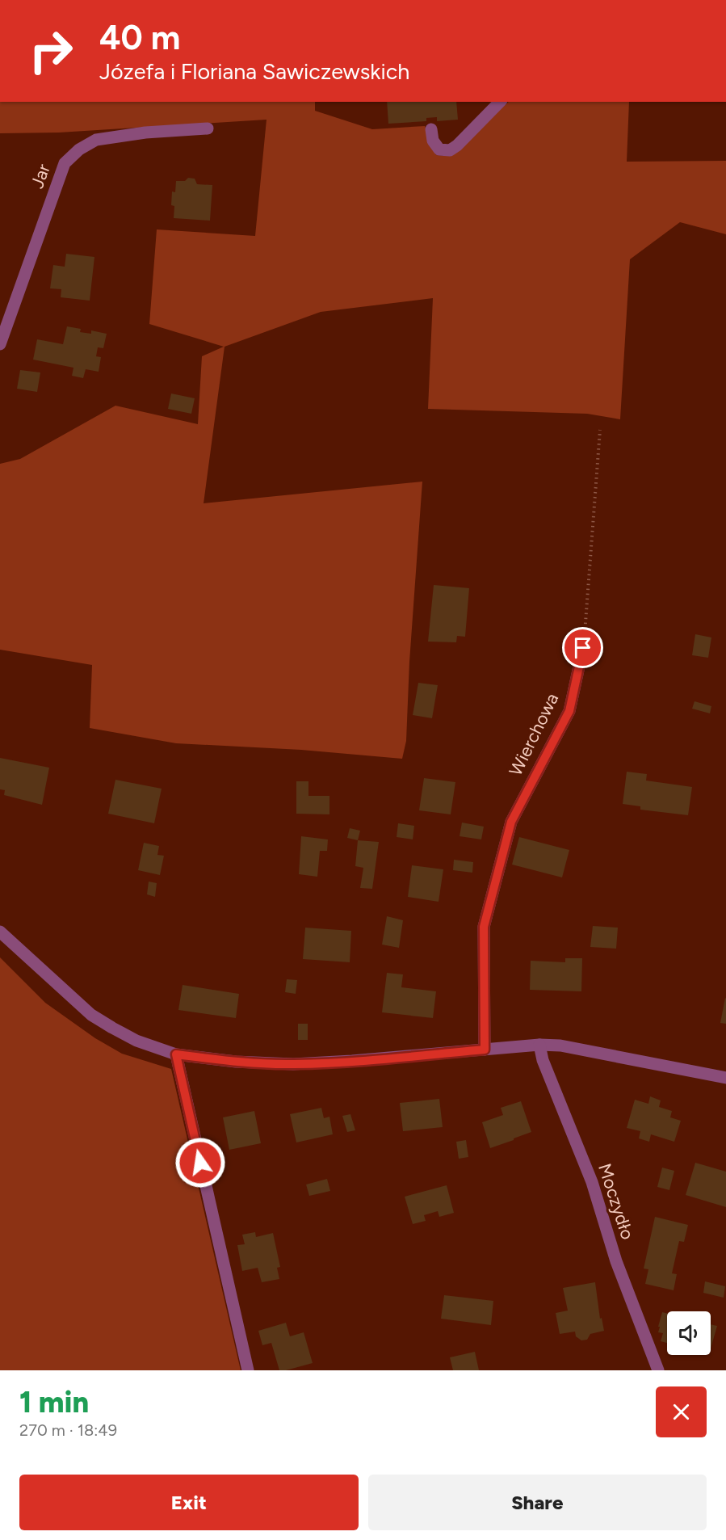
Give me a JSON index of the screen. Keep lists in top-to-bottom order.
{
  "streets": {
    "street": ["Jar", "Wierchowa", "Moczydło"]
  },
  "page": {
    "turn": ["40 m", "Józefa i Floriana Sawiczewskich"],
    "heading": ["1 min", "270 m · 18:49"],
    "buttons": ["Exit", "Share"]
  }
}
